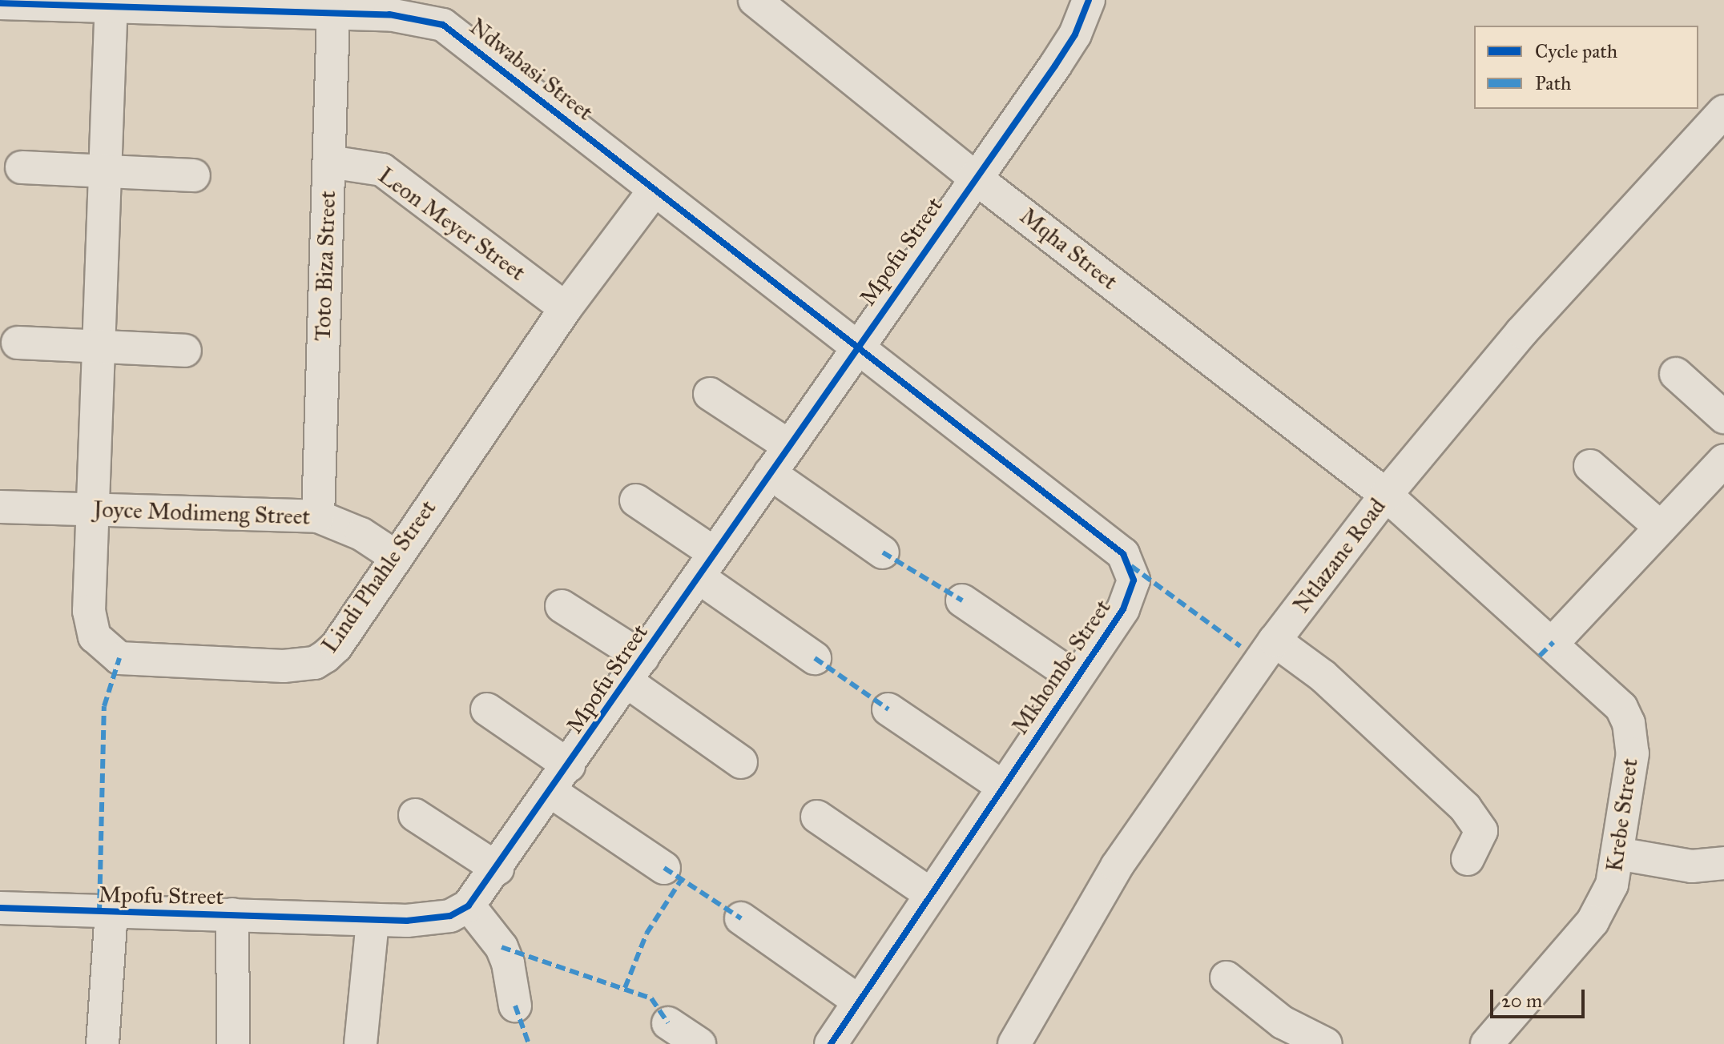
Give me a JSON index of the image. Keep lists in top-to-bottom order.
{
  "streets": {
    "street": [
      "Ndwabasi Street",
      "Leon Meyer Street",
      "Mqha Street",
      "Mpofu Street",
      "Toto Biza Street",
      "Joyce Modimeng Street",
      "Ntlazane Road",
      "Lindi Phahle Street",
      "Mkhombe Street",
      "Krebe Street"
    ]
  },
  "crossings": [
    ["Ndwabasi Street", "Mpofu Street"],
    ["Ndwabasi Street", "Toto Biza Street"],
    ["Ndwabasi Street", "Lindi Phahle Street"],
    ["Ndwabasi Street", "Mkhombe Street"],
    ["Leon Meyer Street", "Toto Biza Street"],
    ["Leon Meyer Street", "Lindi Phahle Street"],
    ["Mqha Street", "Mpofu Street"],
    ["Mqha Street", "Ntlazane Road"],
    ["Mqha Street", "Krebe Street"],
    ["Mpofu Street", "Mkhombe Street"],
    ["Toto Biza Street", "Joyce Modimeng Street"],
    ["Joyce Modimeng Street", "Lindi Phahle Street"],
    ["Ntlazane Road", "Krebe Street"]
  ],
  "legend": ["Cycle path", "Path"],
  "scale_bar": "20 m"
}
